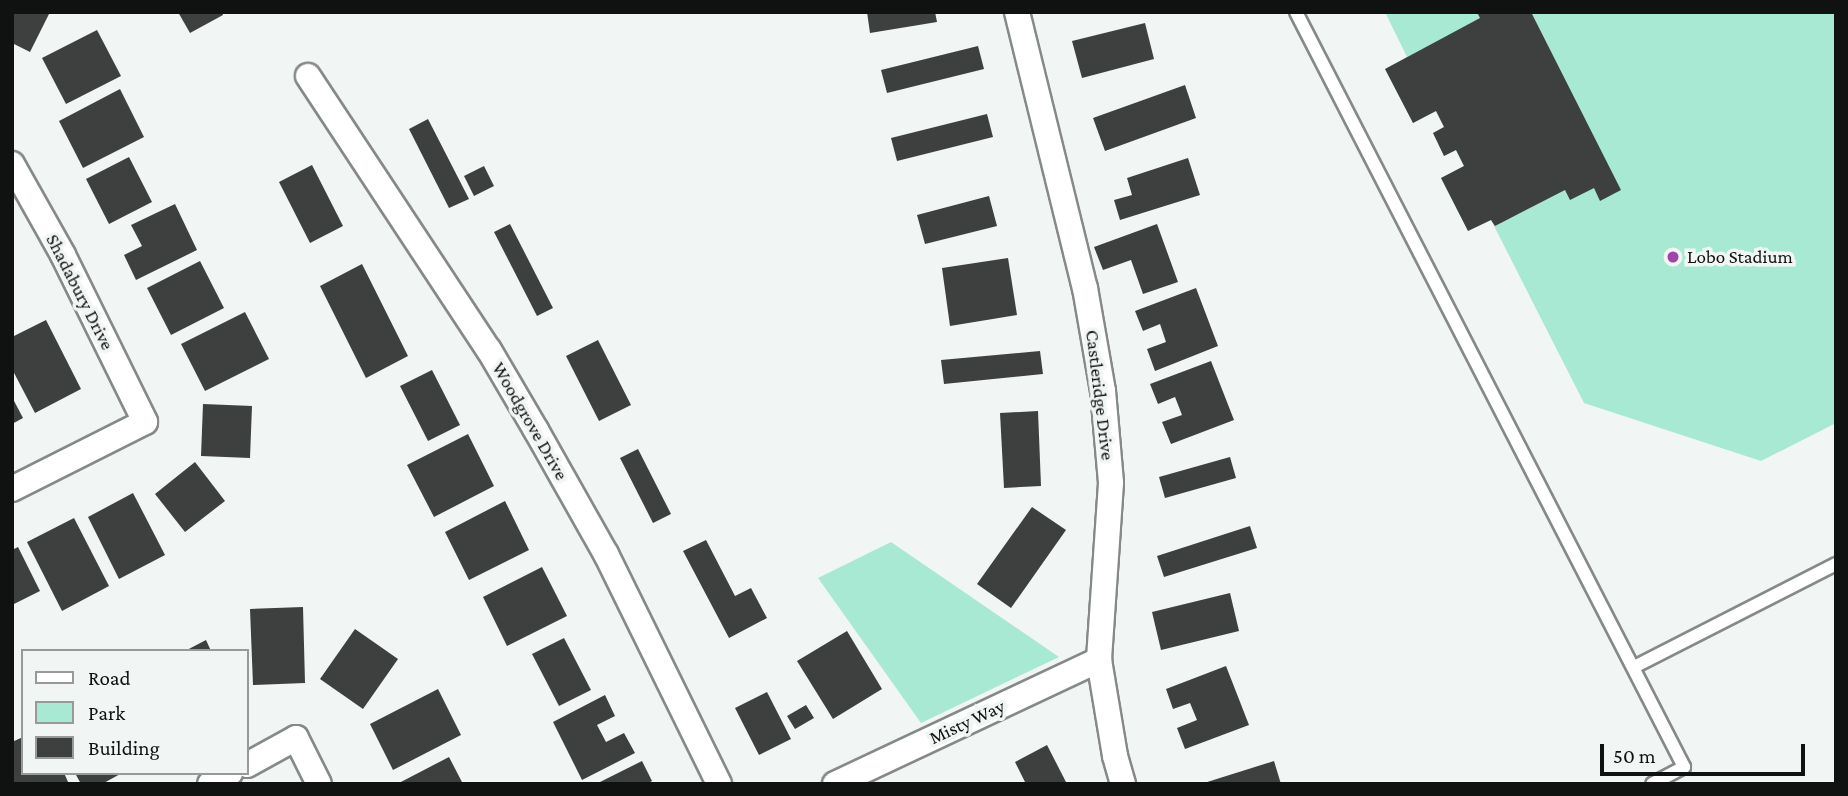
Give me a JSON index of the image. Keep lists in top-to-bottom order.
{
  "streets": {
    "street": [
      "Shadabury Drive",
      "Castleridge Drive",
      "Woodgrove Drive",
      "Misty Way"
    ]
  },
  "crossings": [
    ["Castleridge Drive", "Misty Way"]
  ],
  "places": ["Lobo Stadium"],
  "legend": ["Road", "Park", "Building"],
  "scale_bar": "50 m"
}
